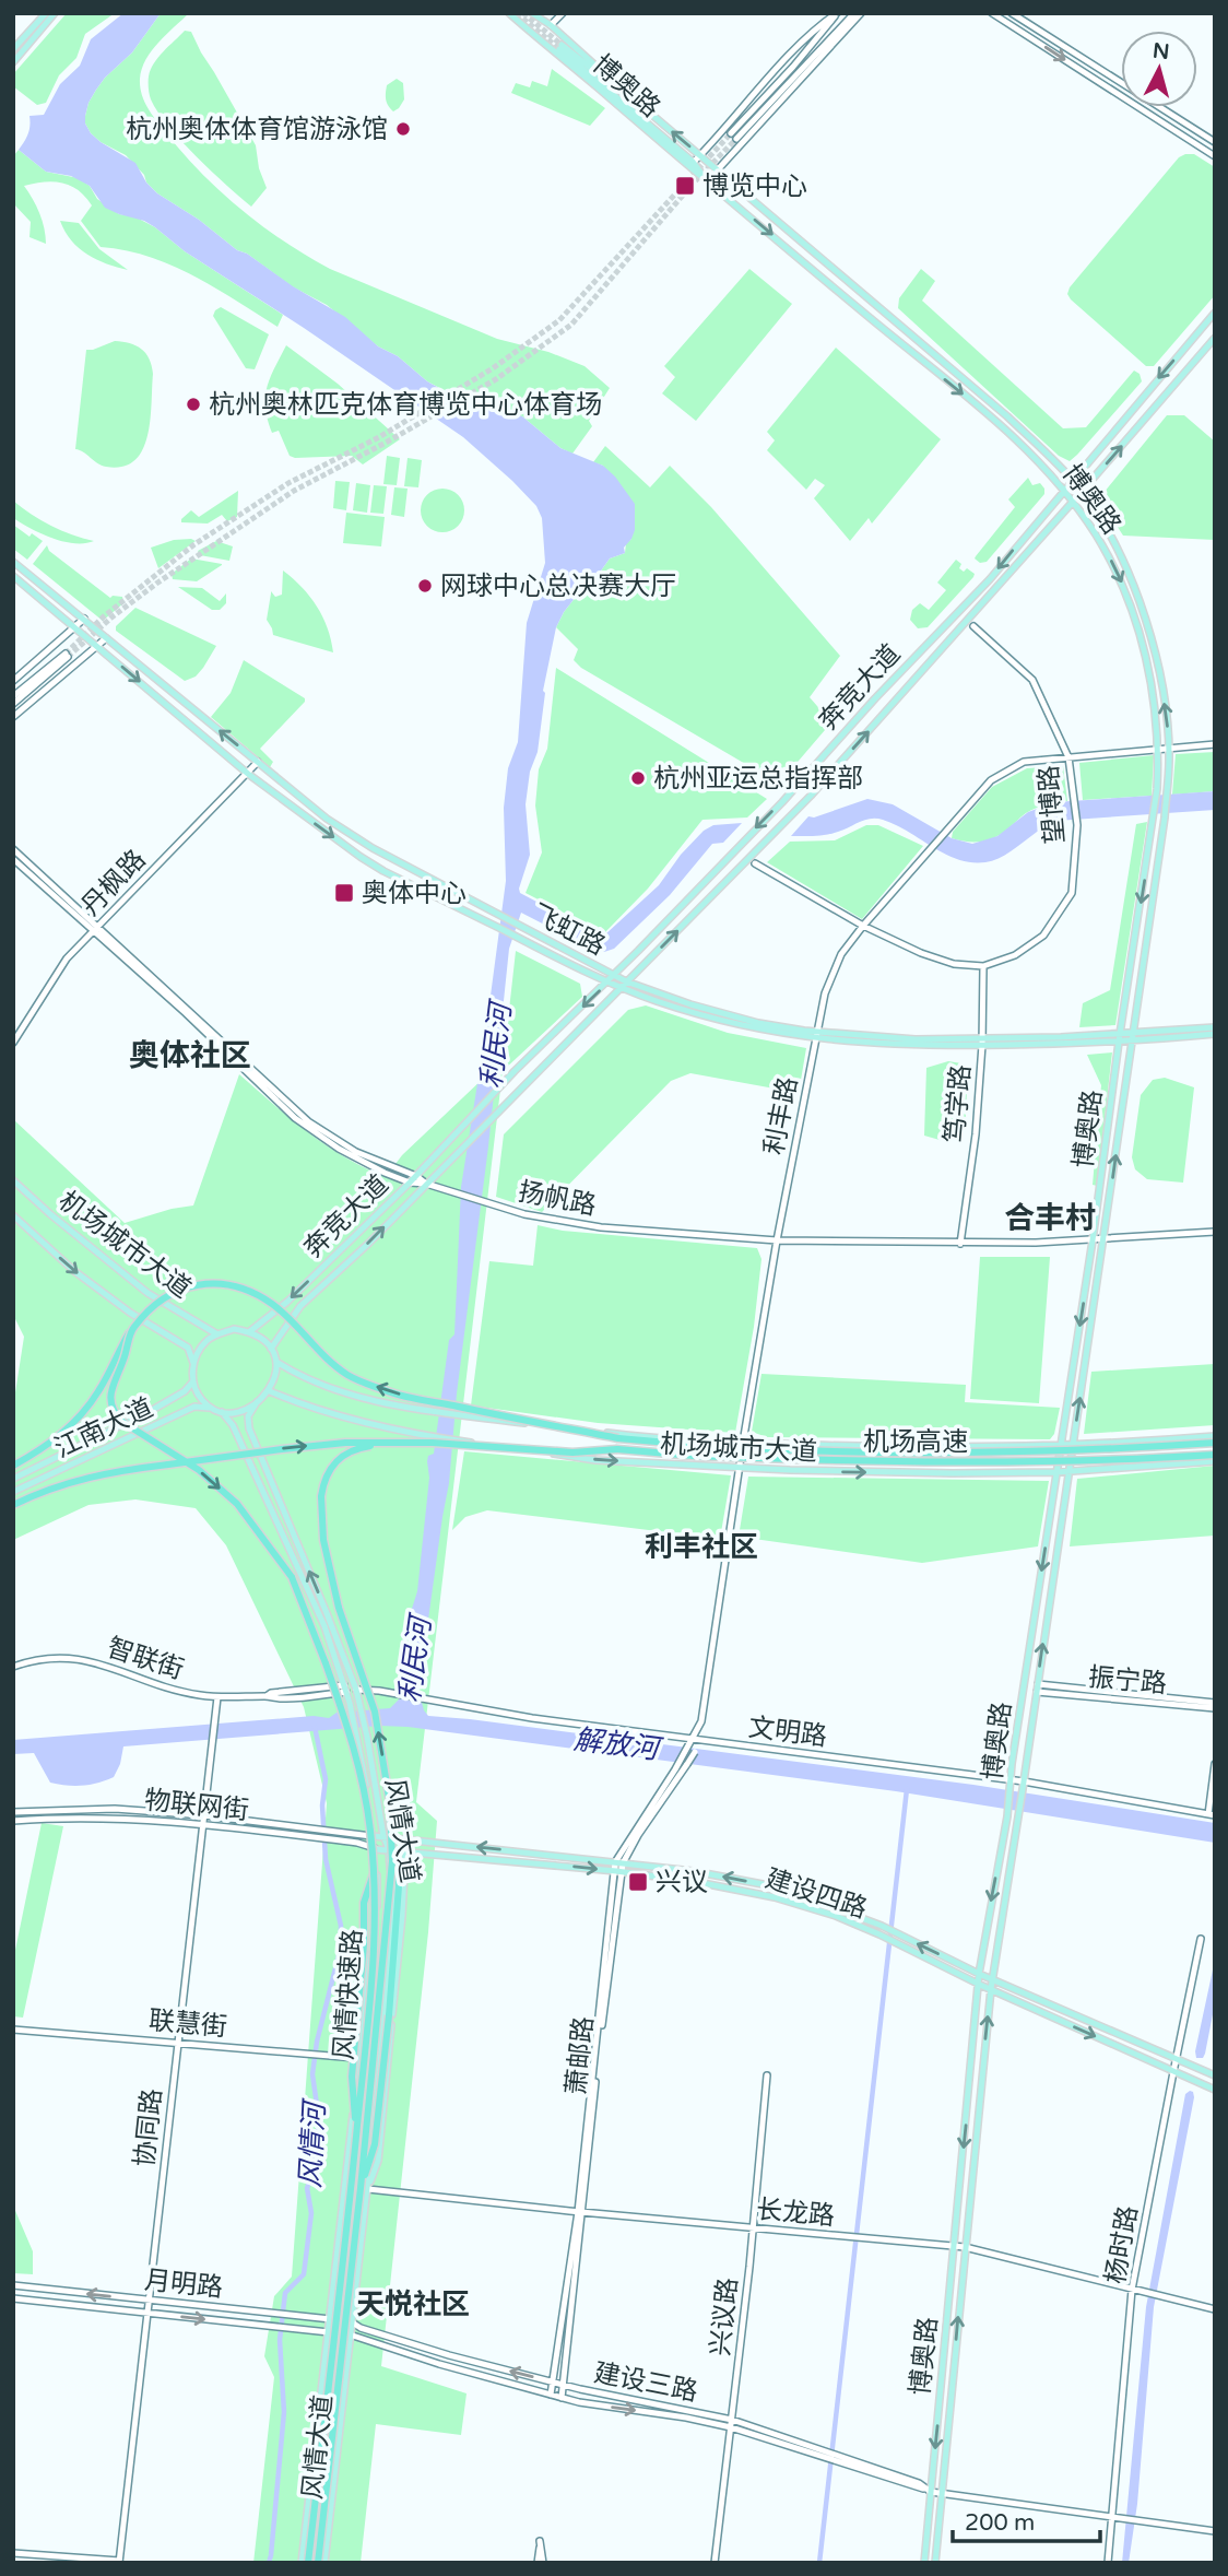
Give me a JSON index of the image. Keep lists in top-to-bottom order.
{
  "streets": {
    "highway": ["机场高速", "风情快速路"],
    "main road": [
      "博奥路",
      "奔竞大道",
      "飞虹路",
      "机场城市大道",
      "江南大道",
      "风情大道",
      "建设四路"
    ],
    "street": [
      "望博路",
      "丹枫路",
      "笃学路",
      "利丰路",
      "扬帆路",
      "智联街",
      "振宁路",
      "文明路",
      "物联网街",
      "联慧街",
      "萧邮路",
      "协同路",
      "长龙路",
      "杨时路",
      "月明路",
      "兴议路",
      "建设三路"
    ]
  },
  "crossings": [
    ["博奥路", "奔竞大道"],
    ["博奥路", "飞虹路"],
    ["博奥路", "利丰路"],
    ["博奥路", "扬帆路"],
    ["博奥路", "机场城市大道"],
    ["博奥路", "振宁路"],
    ["博奥路", "文明路"],
    ["博奥路", "建设四路"],
    ["博奥路", "长龙路"],
    ["博奥路", "建设三路"],
    ["奔竞大道", "飞虹路"],
    ["奔竞大道", "扬帆路"],
    ["奔竞大道", "机场城市大道"],
    ["奔竞大道", "江南大道"],
    ["奔竞大道", "风情大道"],
    ["望博路", "笃学路"],
    ["望博路", "利丰路"],
    ["丹枫路", "飞虹路"],
    ["丹枫路", "扬帆路"],
    ["飞虹路", "笃学路"],
    ["飞虹路", "利丰路"],
    ["笃学路", "扬帆路"],
    ["利丰路", "扬帆路"],
    ["利丰路", "机场城市大道"],
    ["利丰路", "文明路"],
    ["机场城市大道", "江南大道"],
    ["机场城市大道", "机场高速"],
    ["机场城市大道", "风情大道"],
    ["江南大道", "风情大道"],
    ["机场高速", "风情快速路"],
    ["智联街", "风情大道"],
    ["智联街", "协同路"],
    ["文明路", "风情大道"],
    ["物联网街", "风情大道"],
    ["物联网街", "建设四路"],
    ["物联网街", "协同路"],
    ["风情大道", "建设四路"],
    ["风情大道", "风情快速路"],
    ["风情大道", "联慧街"],
    ["风情大道", "长龙路"],
    ["风情大道", "月明路"],
    ["风情大道", "建设三路"],
    ["建设四路", "萧邮路"],
    ["建设四路", "杨时路"],
    ["风情快速路", "长龙路"],
    ["联慧街", "协同路"],
    ["萧邮路", "长龙路"],
    ["萧邮路", "建设三路"],
    ["协同路", "月明路"],
    ["长龙路", "杨时路"],
    ["长龙路", "兴议路"],
    ["杨时路", "建设三路"],
    ["月明路", "建设三路"],
    ["兴议路", "建设三路"]
  ],
  "districts": [
    "奥体社区",
    "合丰村",
    "利丰社区",
    "天悦社区"
  ],
  "water": ["利民河", "解放河", "风情河"],
  "places": {
    "other": [
      "杭州奥体体育馆游泳馆",
      "杭州奥林匹克体育博览中心体育场",
      "网球中心总决赛大厅",
      "杭州亚运总指挥部"
    ],
    "transit": ["博览中心", "奥体中心", "兴议"]
  },
  "scale_bar": "200 m",
  "north": "top"
}
